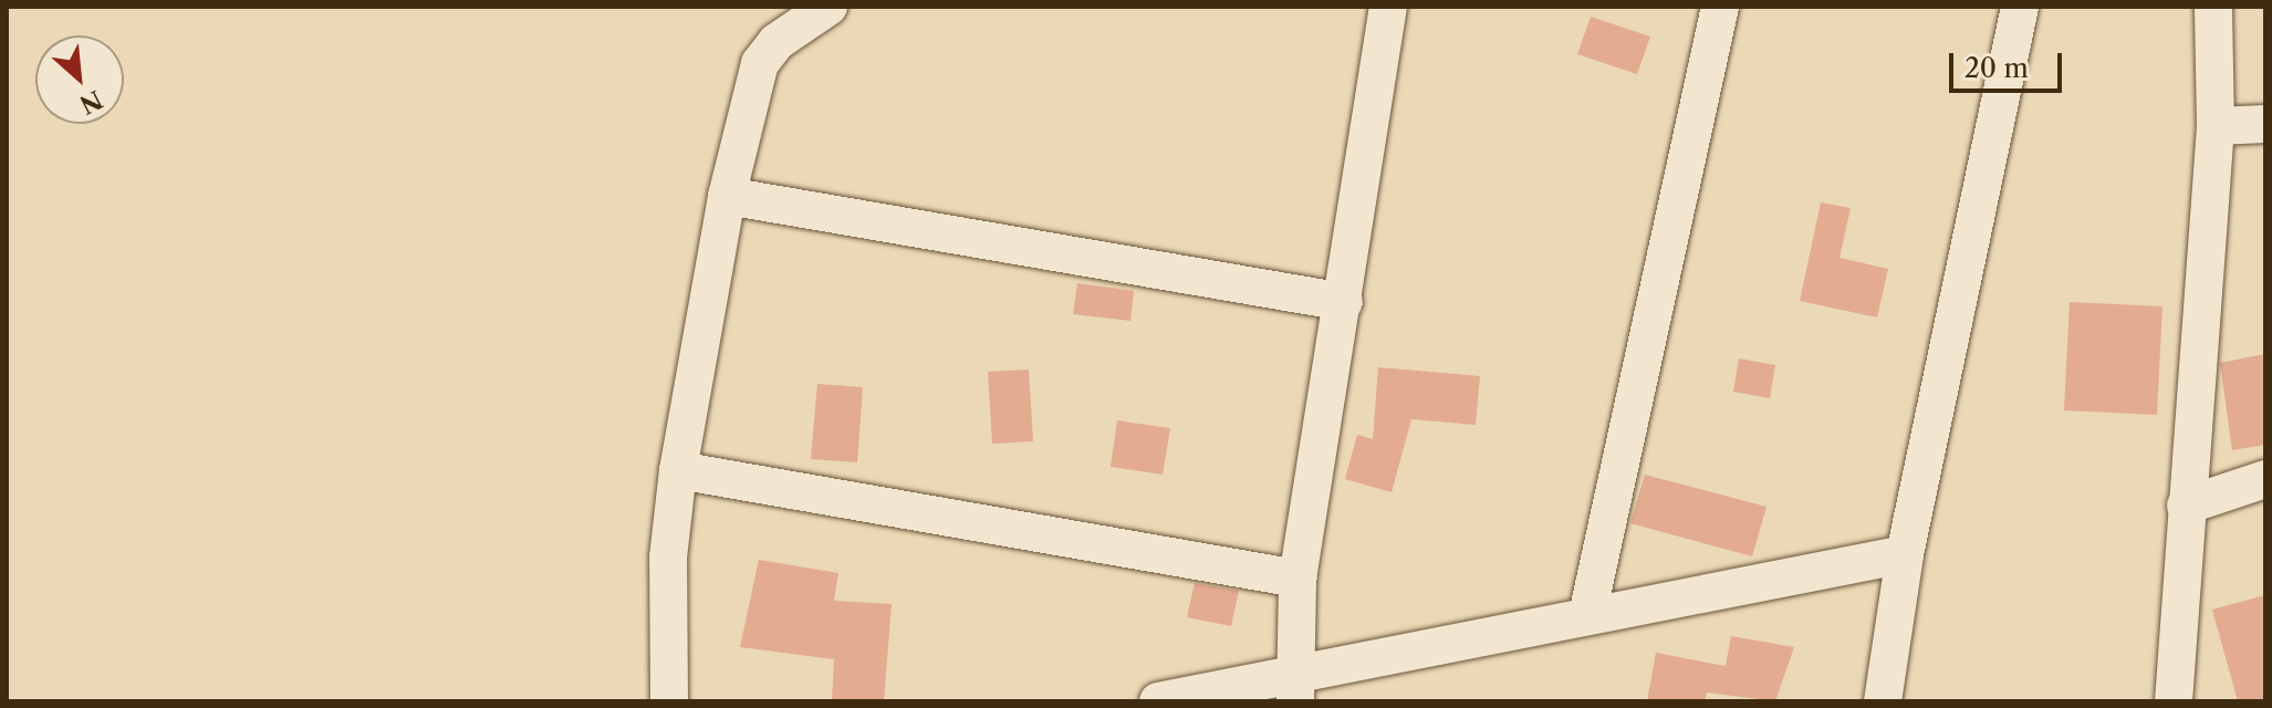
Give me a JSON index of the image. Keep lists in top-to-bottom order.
{
  "scale_bar": "20 m",
  "north": "bottom right"
}
